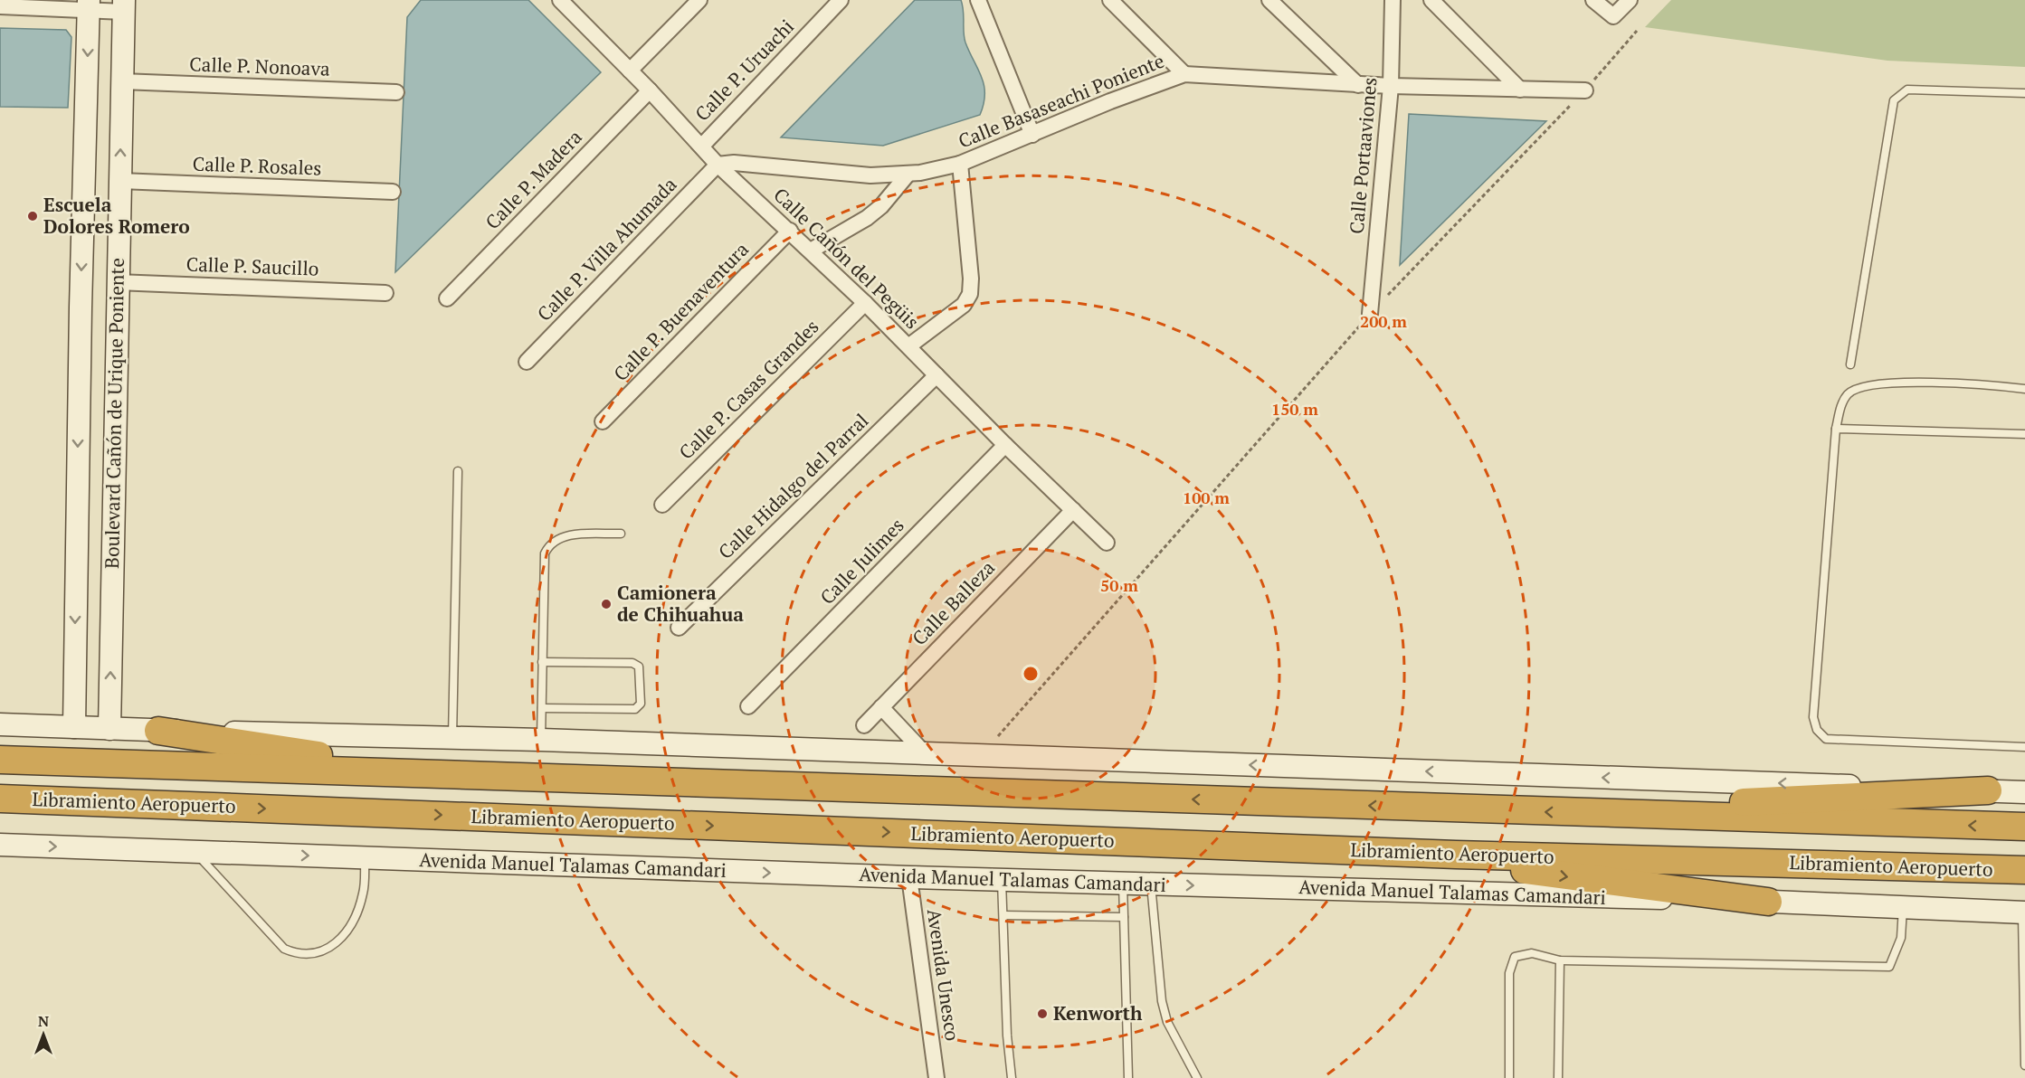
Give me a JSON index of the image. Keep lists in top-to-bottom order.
{
  "streets": {
    "highway": ["Libramiento Aeropuerto"],
    "main road": ["Boulevard Cañón de Urique Poniente", "Avenida Manuel Talamas Camandari"],
    "street": [
      "Calle P. Nonoava",
      "Calle P. Uruachi",
      "Calle Basaseachi Poniente",
      "Calle Portaaviones",
      "Calle P. Rosales",
      "Calle P. Madera",
      "Calle P. Villa Ahumada",
      "Calle Cañón del Pegüis",
      "Calle P. Saucillo",
      "Calle P. Buenaventura",
      "Calle P. Casas Grandes",
      "Calle Hidalgo del Parral",
      "Calle Julimes",
      "Calle Balleza",
      "Avenida Unesco"
    ]
  },
  "crossings": [
    ["Calle P. Nonoava", "Boulevard Cañón de Urique Poniente"],
    ["Calle P. Uruachi", "Calle Cañón del Pegüis"],
    ["Calle Basaseachi Poniente", "Calle Portaaviones"],
    ["Calle Basaseachi Poniente", "Calle P. Villa Ahumada"],
    ["Calle Basaseachi Poniente", "Calle Cañón del Pegüis"],
    ["Calle P. Rosales", "Boulevard Cañón de Urique Poniente"],
    ["Calle P. Madera", "Calle Cañón del Pegüis"],
    ["Calle P. Villa Ahumada", "Calle Cañón del Pegüis"],
    ["Calle Cañón del Pegüis", "Calle P. Buenaventura"],
    ["Calle Cañón del Pegüis", "Calle P. Casas Grandes"],
    ["Calle Cañón del Pegüis", "Calle Hidalgo del Parral"],
    ["Calle Cañón del Pegüis", "Calle Julimes"],
    ["Calle Cañón del Pegüis", "Calle Balleza"],
    ["Calle P. Saucillo", "Boulevard Cañón de Urique Poniente"],
    ["Avenida Manuel Talamas Camandari", "Avenida Unesco"]
  ],
  "places": ["Escuela Dolores Romero", "Camionera de Chihuahua", "Kenworth"],
  "north": "top",
  "rings": [
    "200 m",
    "150 m",
    "100 m",
    "50 m"
  ]
}
